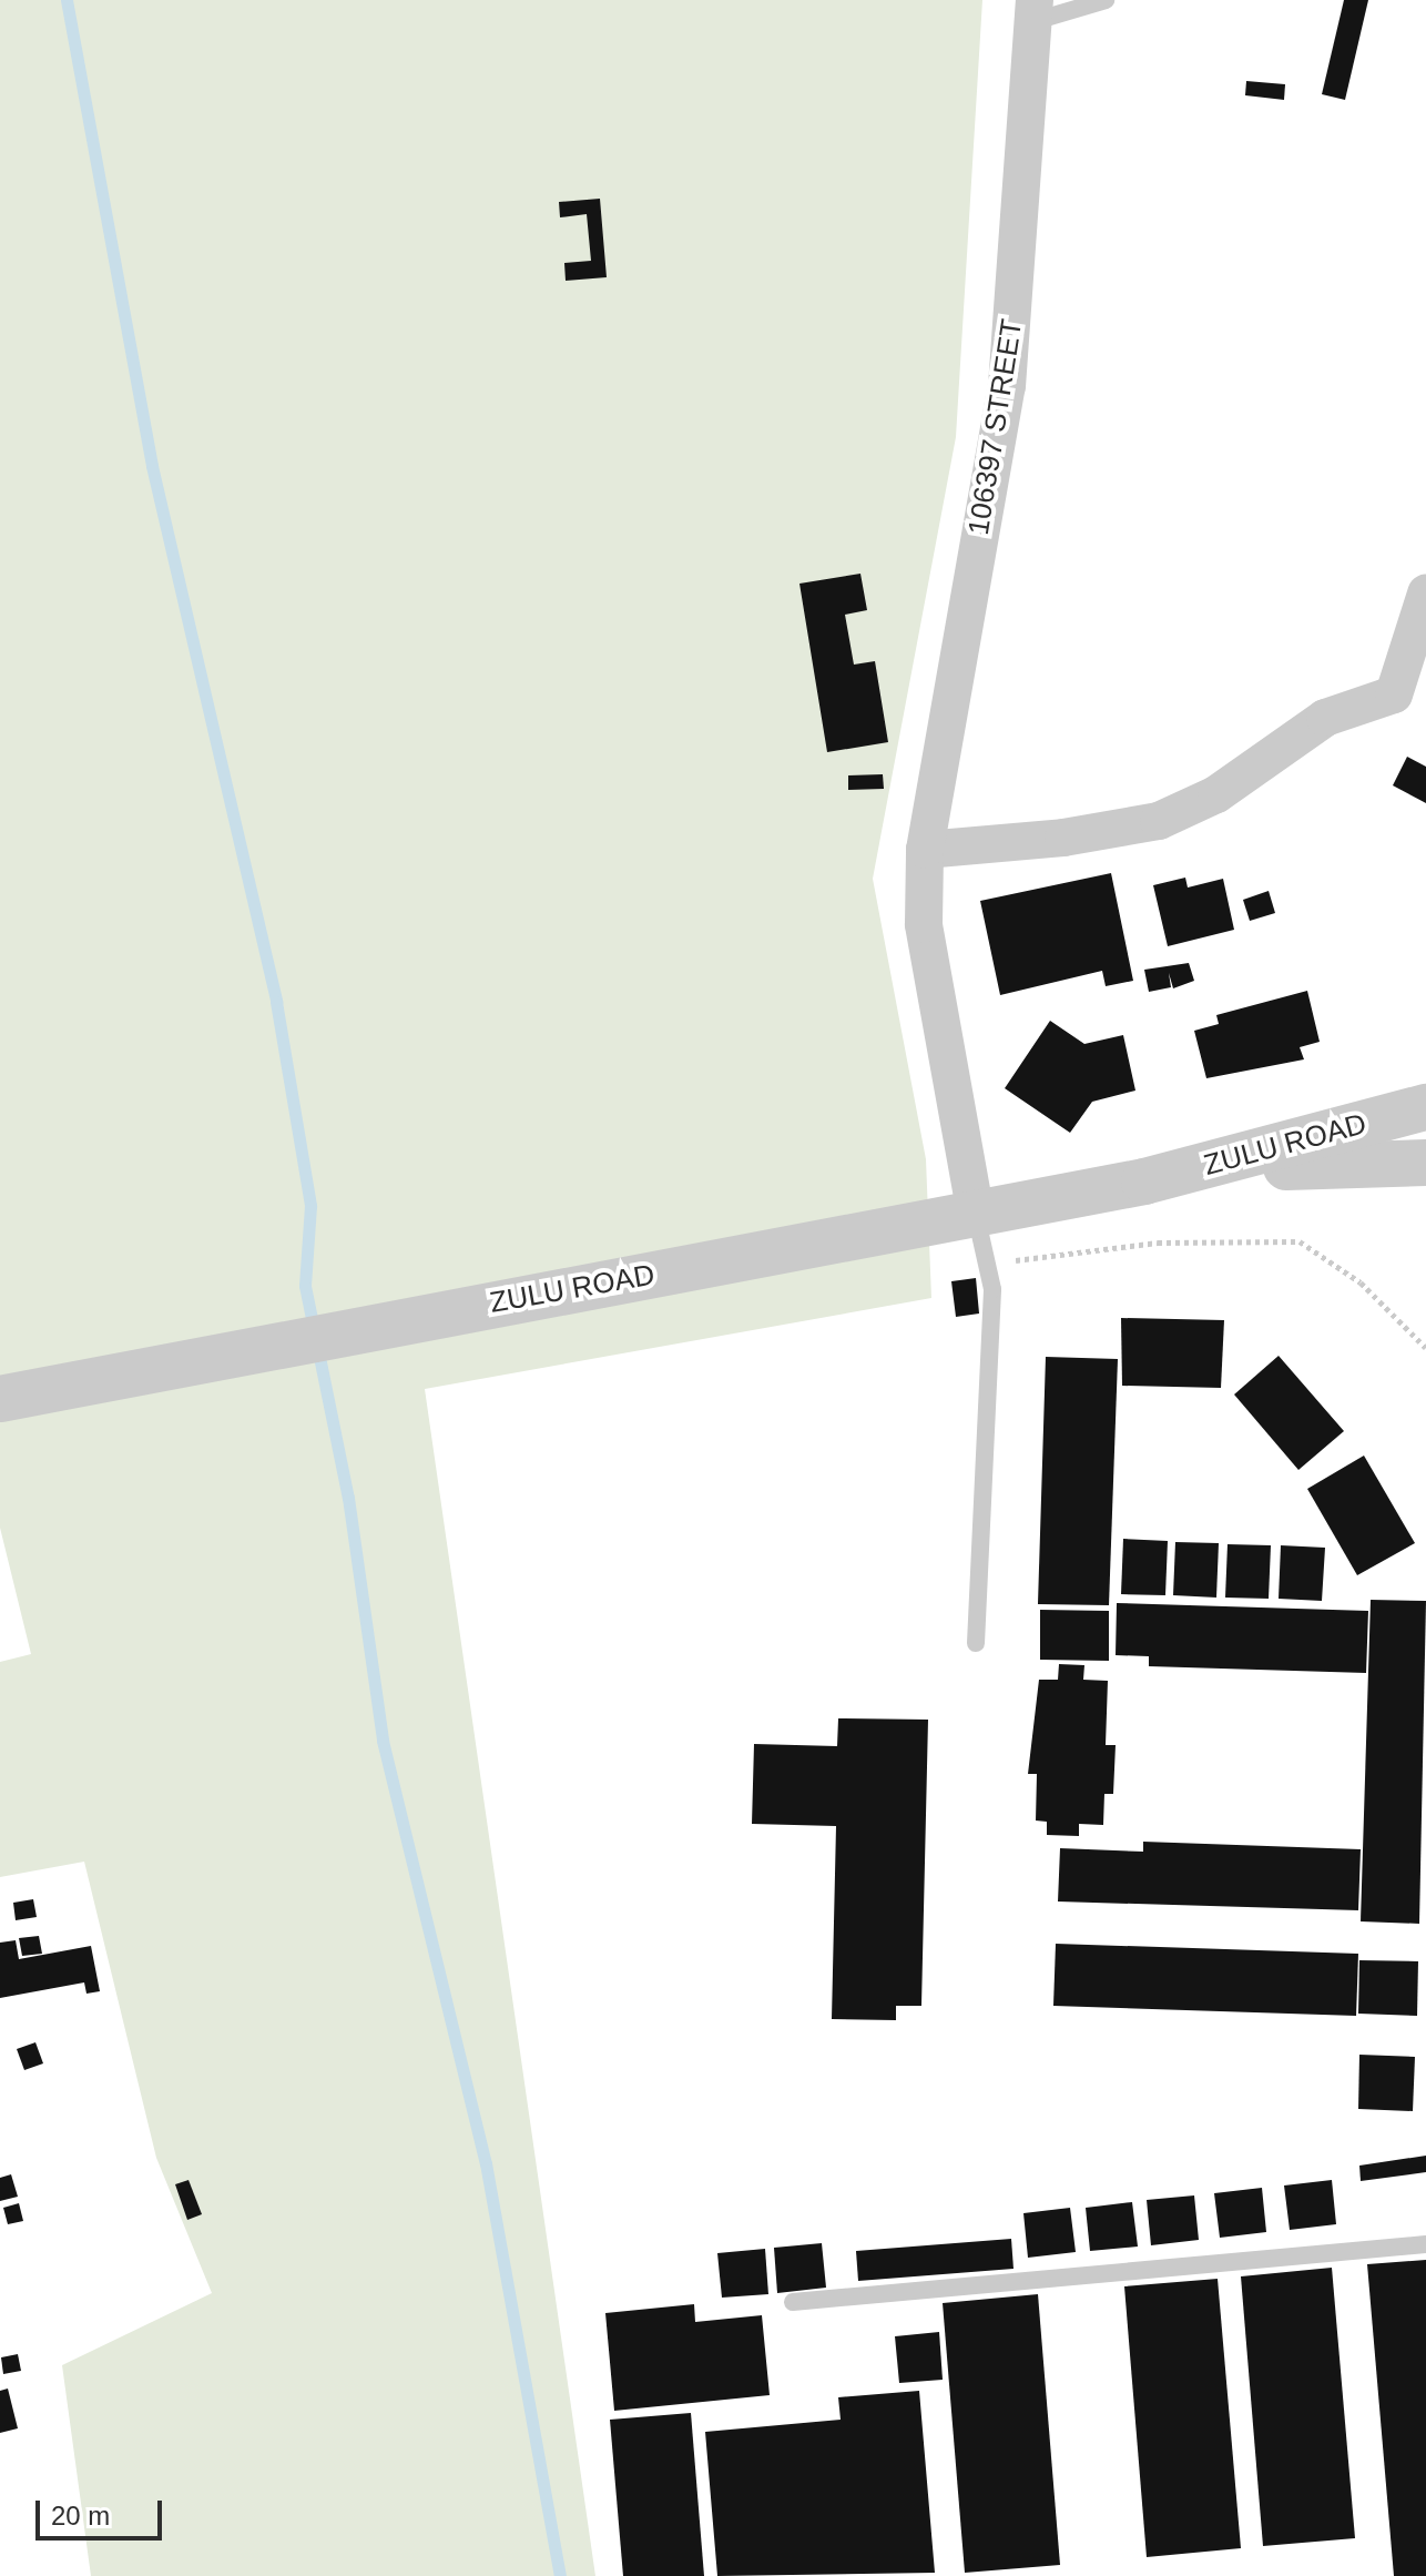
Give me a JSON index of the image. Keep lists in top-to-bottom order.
{
  "streets": {
    "street": ["106397 STREET", "ZULU ROAD"]
  },
  "crossings": [
    ["106397 STREET", "ZULU ROAD"]
  ],
  "scale_bar": "20 m"
}
